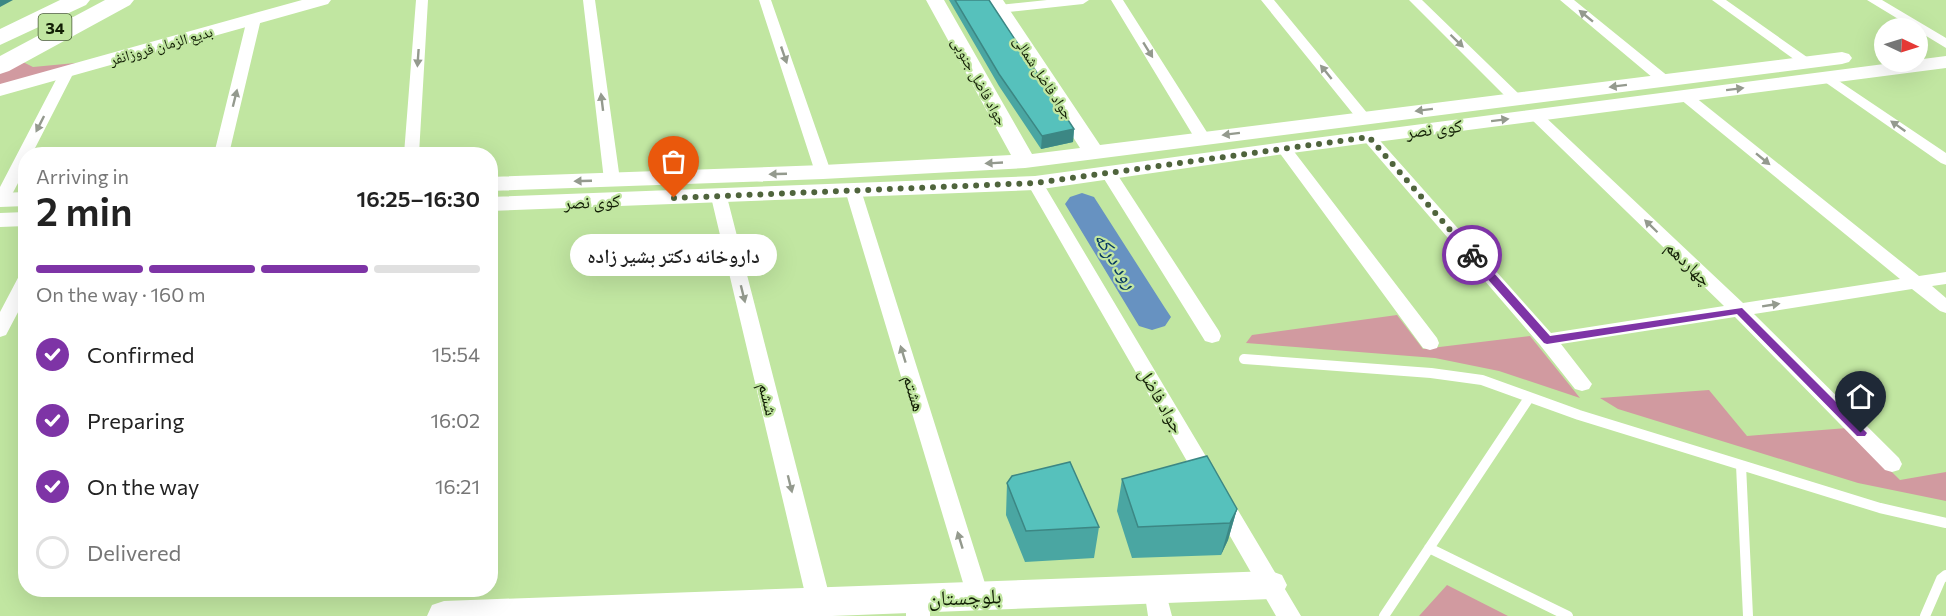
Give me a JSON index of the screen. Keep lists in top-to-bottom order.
{
  "streets": {
    "highway": ["34"],
    "main road": [
      "بدیع‌ الزمان فروزانفر",
      "جواد فاضل شمالی",
      "جواد فاضل جنوبی",
      "کوی نصر",
      "بلوچستان"
    ],
    "street": [
      "چهاردهم",
      "هشتم",
      "ششم",
      "جواد فاضل"
    ]
  },
  "crossings": [
    ["جواد فاضل شمالی", "کوی نصر"],
    ["جواد فاضل جنوبی", "کوی نصر"],
    ["کوی نصر", "چهاردهم"],
    ["کوی نصر", "هشتم"],
    ["کوی نصر", "ششم"],
    ["کوی نصر", "جواد فاضل"],
    ["هشتم", "بلوچستان"],
    ["ششم", "بلوچستان"],
    ["جواد فاضل", "بلوچستان"]
  ],
  "one_way": ["هشتم", "ششم"],
  "water": ["رود درکه"],
  "places": ["داروخانه دکتر بشیر زاده"],
  "north": "right",
  "page": {
    "heading": ["2 min", "Arriving in", "16:25–16:30"],
    "bubble": "داروخانه دکتر بشیر زاده",
    "bar": "On the way · 160 m",
    "list": [
      ["Confirmed", "15:54"],
      ["Preparing", "16:02"],
      ["On the way", "16:21"],
      "Delivered"
    ]
  }
}
